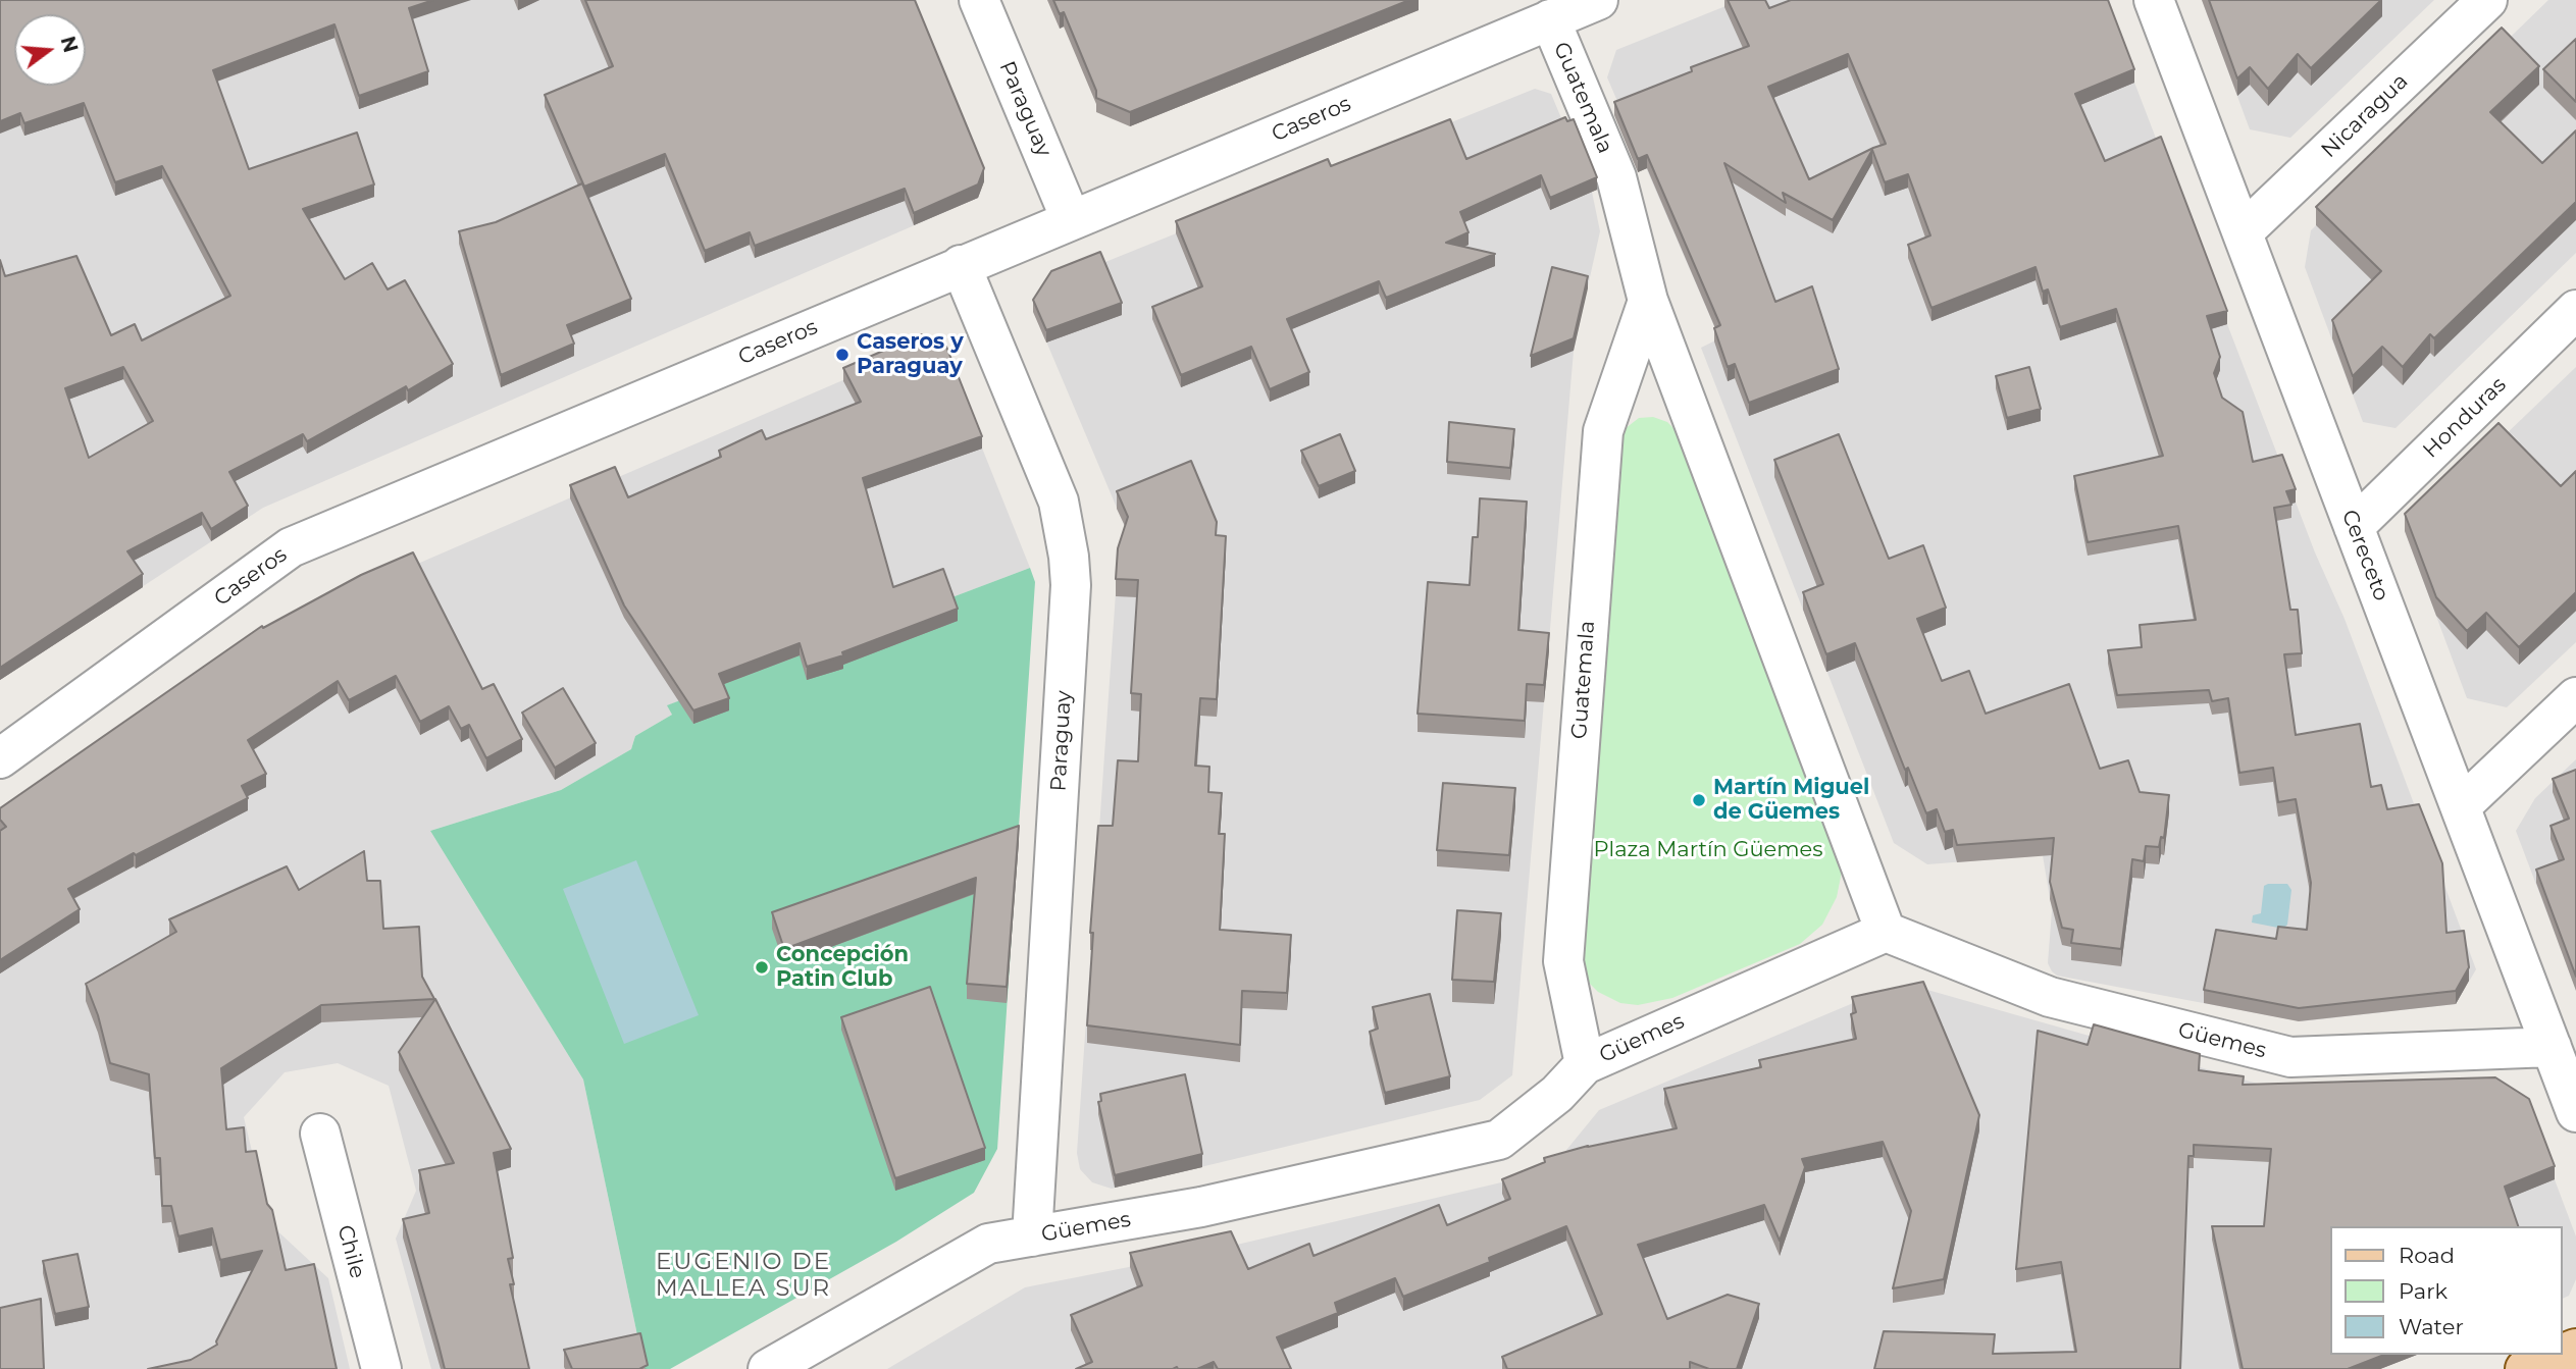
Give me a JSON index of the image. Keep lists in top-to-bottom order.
{
  "streets": {
    "street": [
      "Guatemala",
      "Paraguay",
      "Nicaragua",
      "Caseros",
      "Honduras",
      "Cereceto",
      "Güemes",
      "Chile"
    ]
  },
  "crossings": [
    ["Guatemala", "Caseros"],
    ["Guatemala", "Güemes"],
    ["Paraguay", "Caseros"],
    ["Paraguay", "Güemes"],
    ["Nicaragua", "Cereceto"],
    ["Honduras", "Cereceto"],
    ["Cereceto", "Güemes"]
  ],
  "districts": ["EUGENIO DE MALLEA SUR"],
  "parks": ["Plaza Martín Güemes"],
  "places": ["Caseros y Paraguay", "Martín Miguel de Güemes", "Concepción Patin Club"],
  "legend": ["Road", "Park", "Water"],
  "north": "right"
}
